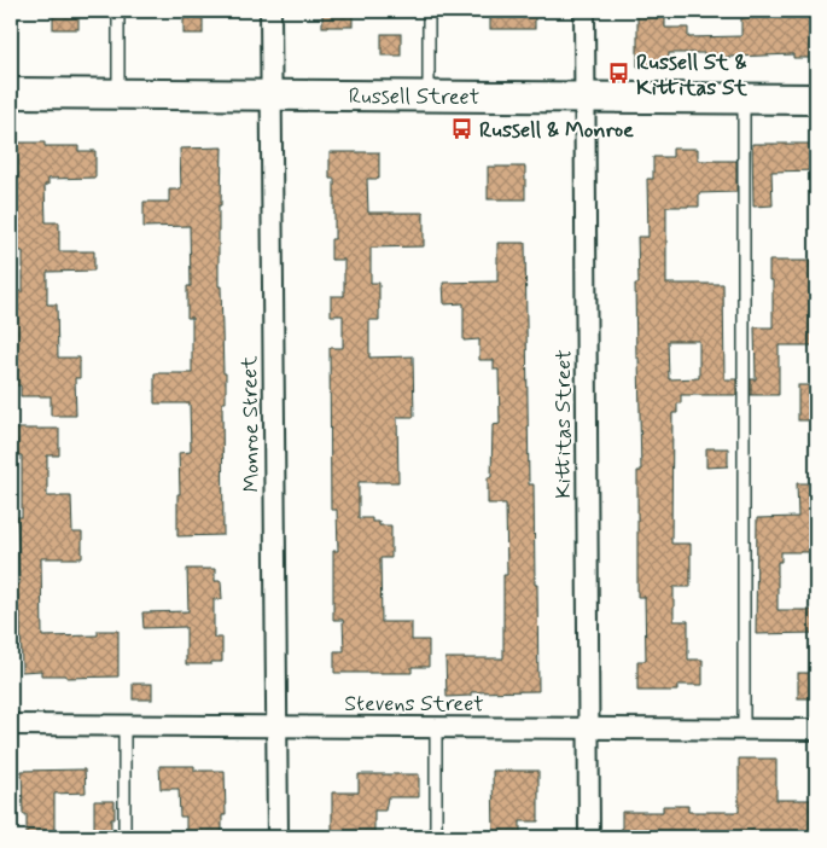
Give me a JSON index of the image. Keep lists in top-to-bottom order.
{
  "streets": {
    "main road": ["Russell Street"],
    "street": ["Monroe Street", "Kittitas Street", "Stevens Street"]
  },
  "crossings": [
    ["Russell Street", "Monroe Street"],
    ["Russell Street", "Kittitas Street"],
    ["Monroe Street", "Stevens Street"],
    ["Kittitas Street", "Stevens Street"]
  ],
  "places": {
    "bus stop": ["Russell St & Kittitas St", "Russell & Monroe"]
  }
}
